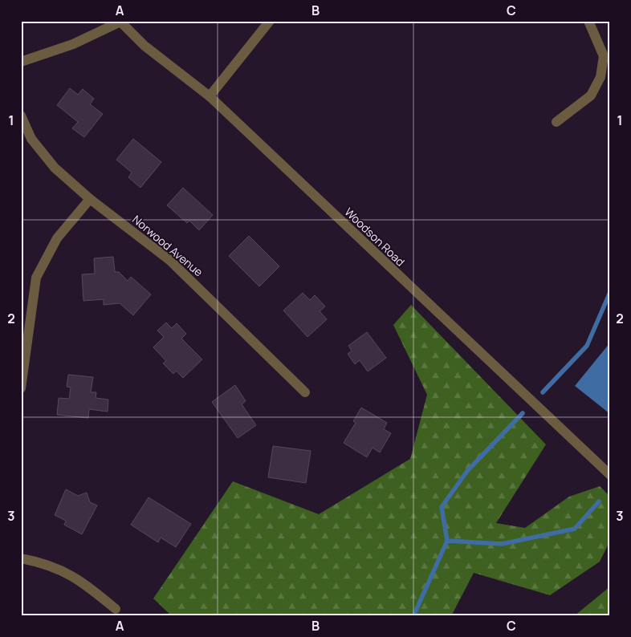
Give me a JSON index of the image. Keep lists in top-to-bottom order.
{
  "streets": {
    "street": ["Woodson Road", "Norwood Avenue"]
  },
  "grid": {
    "columns": ["A", "B", "C"],
    "rows": ["1", "2", "3"]
  }
}
